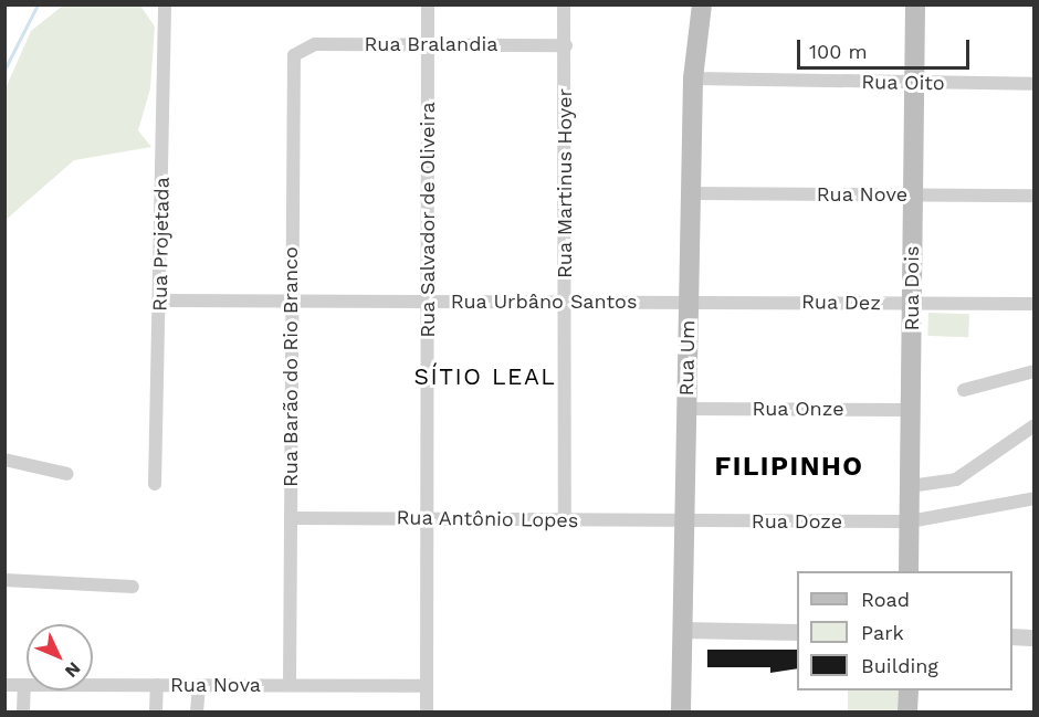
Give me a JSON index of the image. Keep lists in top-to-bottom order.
{
  "streets": {
    "main road": ["Rua Dois", "Rua Um"],
    "street": [
      "Rua Bralandia",
      "Rua Oito",
      "Rua Martinus Hoyer",
      "Rua Nove",
      "Rua Salvador de Oliveira",
      "Rua Projetada",
      "Rua Urbâno Santos",
      "Rua Dez",
      "Rua Barão do Rio Branco",
      "Rua Onze",
      "Rua Antônio Lopes",
      "Rua Doze",
      "Rua Nova"
    ]
  },
  "crossings": [
    ["Rua Bralandia", "Rua Martinus Hoyer"],
    ["Rua Bralandia", "Rua Salvador de Oliveira"],
    ["Rua Bralandia", "Rua Barão do Rio Branco"],
    ["Rua Oito", "Rua Dois"],
    ["Rua Oito", "Rua Um"],
    ["Rua Martinus Hoyer", "Rua Urbâno Santos"],
    ["Rua Martinus Hoyer", "Rua Antônio Lopes"],
    ["Rua Nove", "Rua Dois"],
    ["Rua Nove", "Rua Um"],
    ["Rua Salvador de Oliveira", "Rua Urbâno Santos"],
    ["Rua Salvador de Oliveira", "Rua Antônio Lopes"],
    ["Rua Salvador de Oliveira", "Rua Nova"],
    ["Rua Projetada", "Rua Urbâno Santos"],
    ["Rua Dois", "Rua Dez"],
    ["Rua Dois", "Rua Onze"],
    ["Rua Dois", "Rua Doze"],
    ["Rua Urbâno Santos", "Rua Dez"],
    ["Rua Urbâno Santos", "Rua Um"],
    ["Rua Urbâno Santos", "Rua Barão do Rio Branco"],
    ["Rua Dez", "Rua Um"],
    ["Rua Um", "Rua Onze"],
    ["Rua Um", "Rua Antônio Lopes"],
    ["Rua Um", "Rua Doze"],
    ["Rua Barão do Rio Branco", "Rua Antônio Lopes"],
    ["Rua Barão do Rio Branco", "Rua Nova"],
    ["Rua Antônio Lopes", "Rua Doze"]
  ],
  "districts": ["SÍTIO LEAL", "FILIPINHO"],
  "legend": ["Road", "Park", "Building"],
  "scale_bar": "100 m",
  "north": "bottom right"
}
